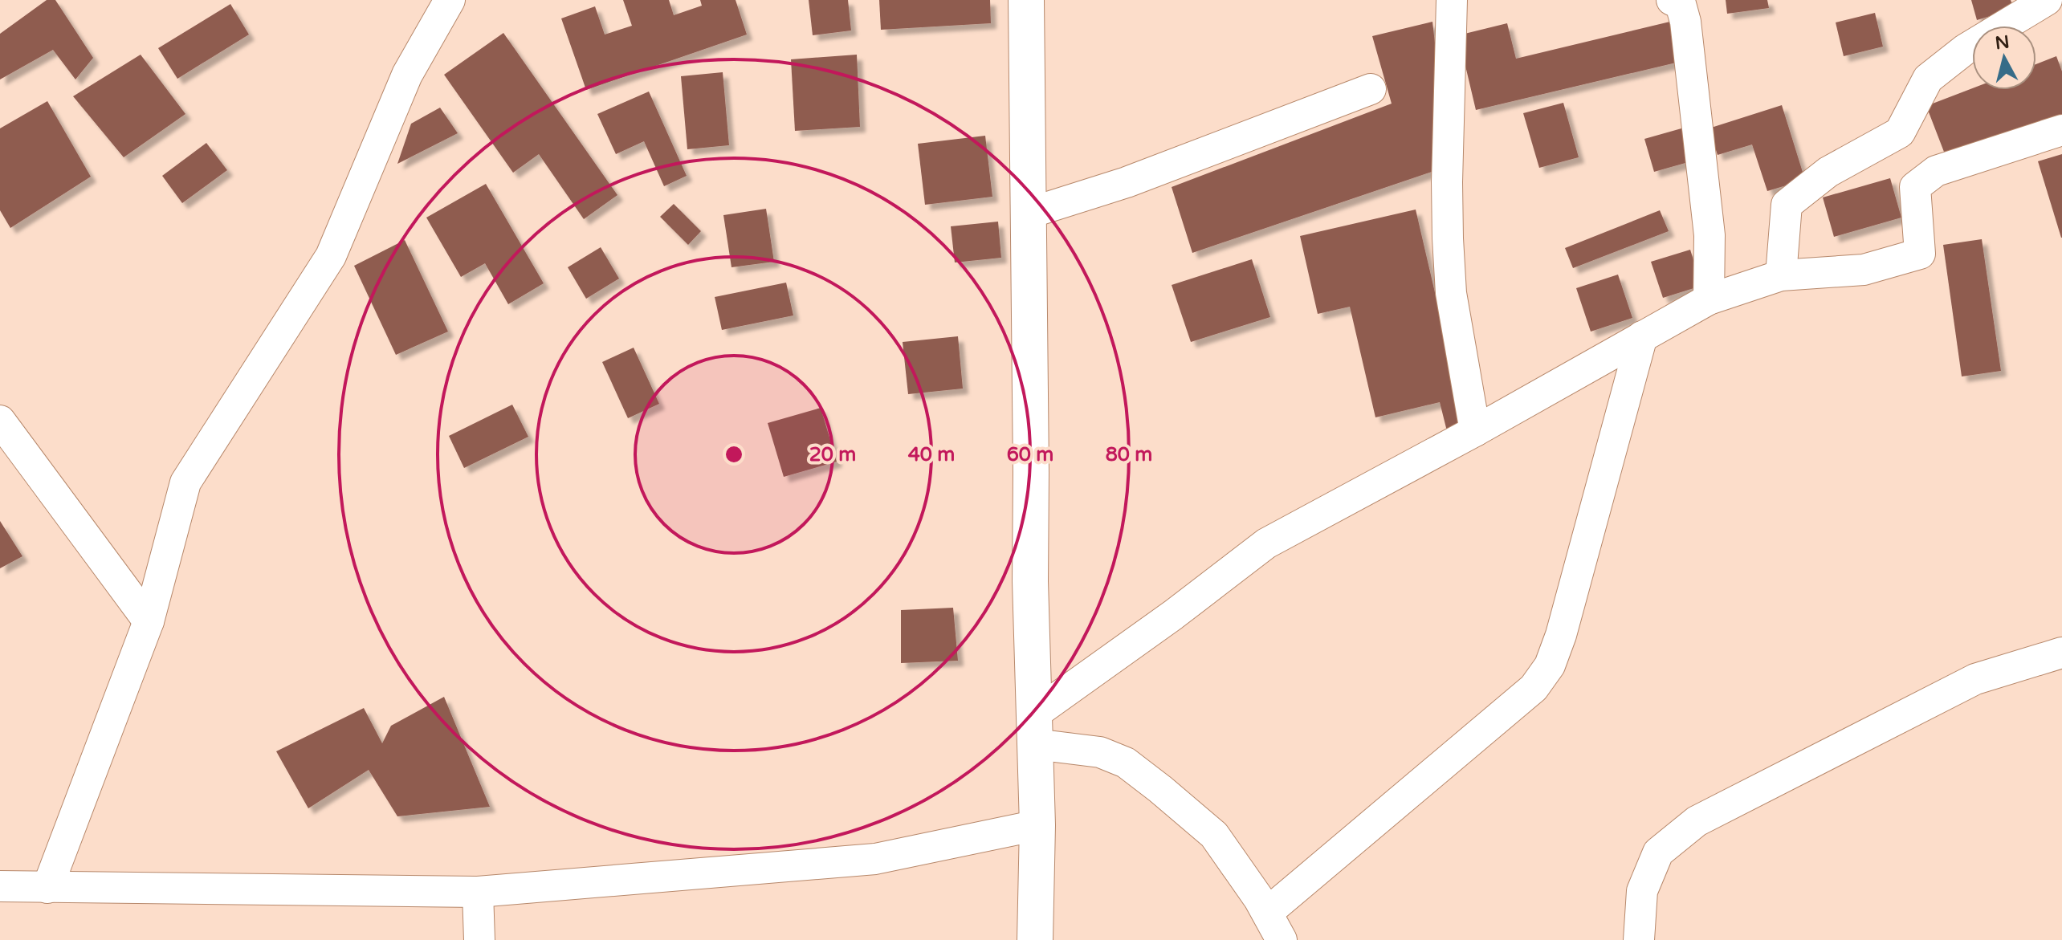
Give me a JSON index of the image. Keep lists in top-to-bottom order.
{
  "north": "top",
  "rings": [
    "20 m",
    "40 m",
    "60 m",
    "80 m"
  ]
}
